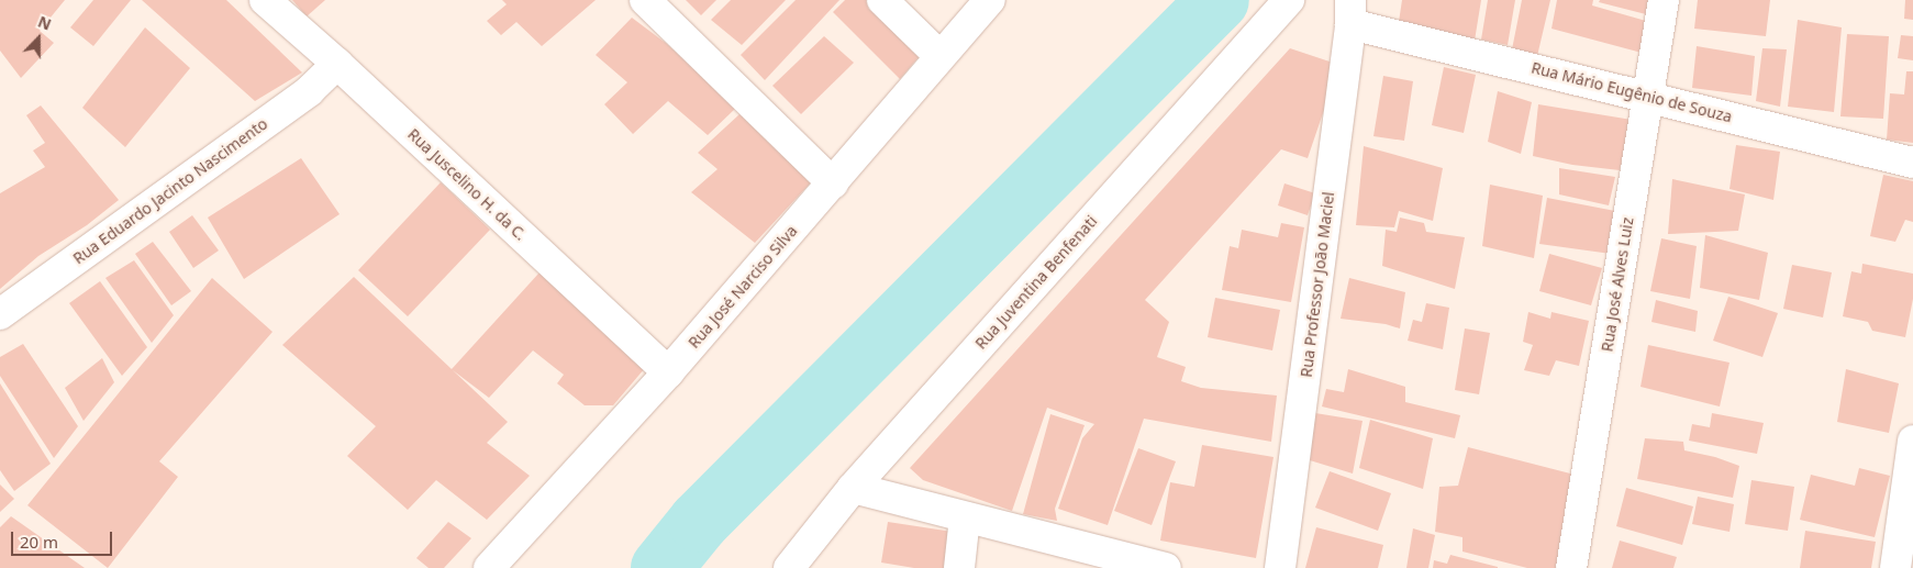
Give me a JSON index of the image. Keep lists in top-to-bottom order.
{
  "streets": {
    "street": [
      "Rua Mário Eugênio de Souza",
      "Rua Juscelino H. da C.",
      "Rua Eduardo Jacinto Nascimento",
      "Rua Juventina Benfenati",
      "Rua Professor João Maciel",
      "Rua José Alves Luiz",
      "Rua José Narciso Silva"
    ]
  },
  "crossings": [
    ["Rua Mário Eugênio de Souza", "Rua Professor João Maciel"],
    ["Rua Mário Eugênio de Souza", "Rua José Alves Luiz"],
    ["Rua Juscelino H. da C.", "Rua Eduardo Jacinto Nascimento"],
    ["Rua Juscelino H. da C.", "Rua José Narciso Silva"]
  ],
  "scale_bar": "20 m",
  "north": "top"
}
